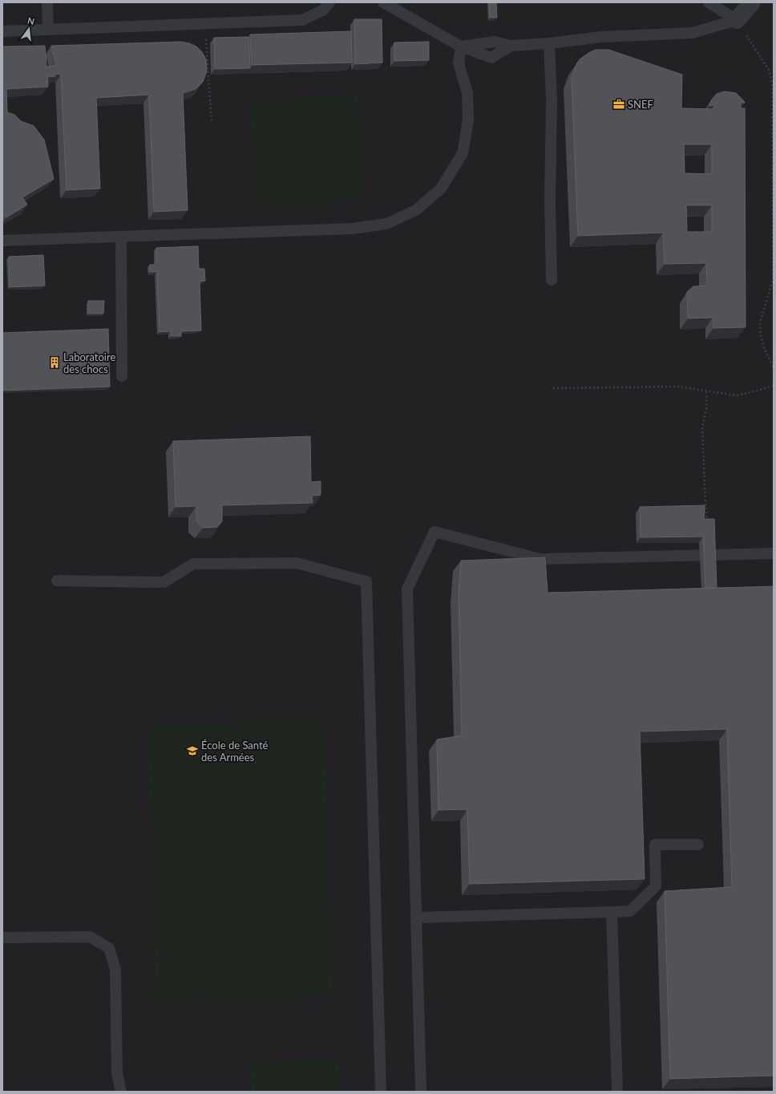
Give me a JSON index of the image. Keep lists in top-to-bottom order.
{
  "places": {
    "office": ["SNEF"],
    "building": ["Laboratoire des chocs"],
    "school or university": ["École de Santé des Armées"]
  },
  "north": "top"
}
